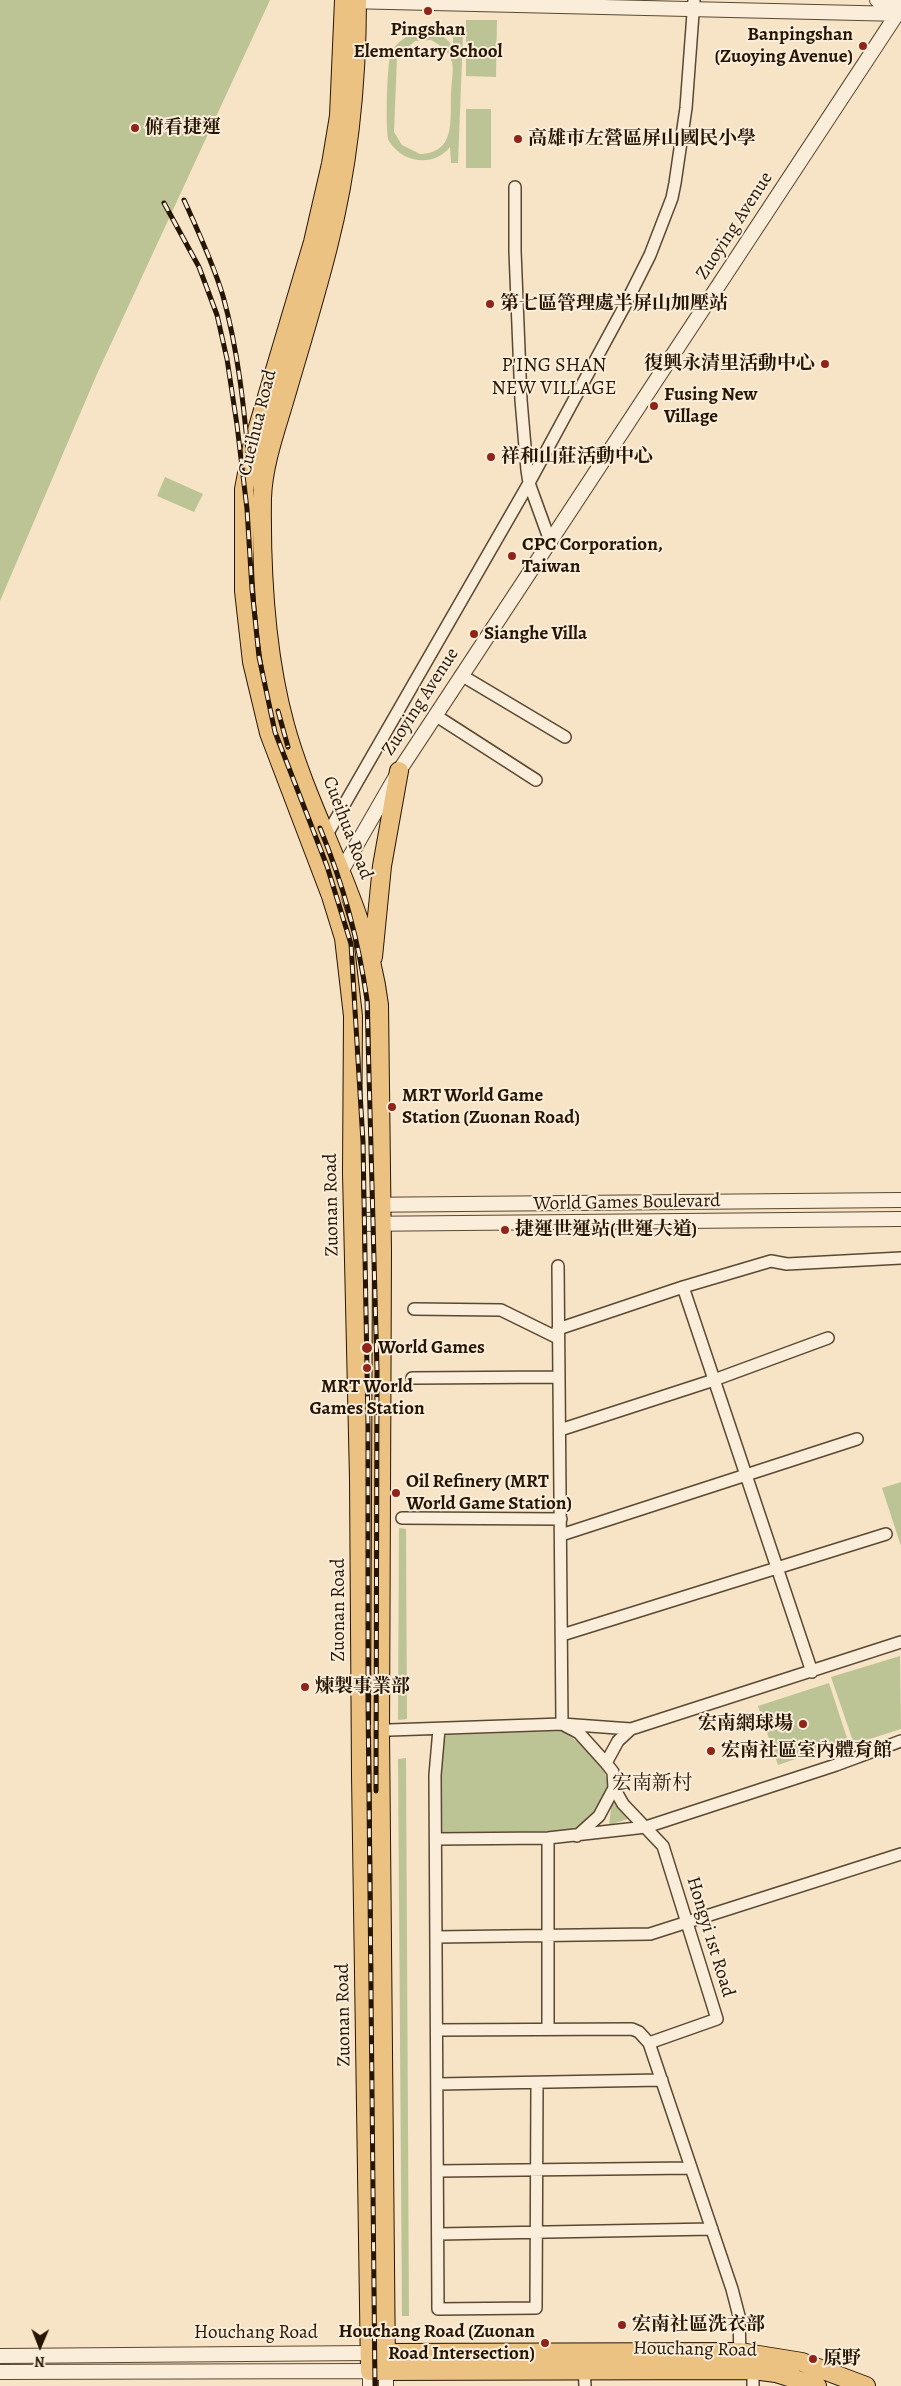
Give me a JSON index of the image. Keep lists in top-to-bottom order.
{
  "streets": {
    "main road": ["Cueihua Road", "Zuonan Road", "Houchang Road"],
    "street": ["Zuoying Avenue", "World Games Boulevard", "Hongyi 1st Road"]
  },
  "crossings": [
    ["Zuoying Avenue", "Cueihua Road"],
    ["Zuoying Avenue", "Zuonan Road"],
    ["Cueihua Road", "Zuonan Road"],
    ["World Games Boulevard", "Zuonan Road"],
    ["Zuonan Road", "Houchang Road"]
  ],
  "districts": ["P'ING SHAN NEW VILLAGE", "宏南新村"],
  "places": [
    "Pingshan Elementary School",
    "Banpingshan (Zuoying Avenue)",
    "俯看捷運",
    "高雄市左營區屏山國民小學",
    "第七區管理處半屏山加壓站",
    "復興永清里活動中心",
    "Fusing New Village",
    "祥和山莊活動中心",
    "CPC Corporation, Taiwan",
    "Sianghe Villa",
    "MRT World Game Station (Zuonan Road)",
    "捷運世運站(世運大道)",
    "World Games",
    "MRT World Games Station",
    "Oil Refinery (MRT World Game Station)",
    "煉製事業部",
    "宏南網球場",
    "宏南社區室內體育館",
    "宏南社區洗衣部",
    "Houchang Road (Zuonan Road Intersection)",
    "原野"
  ],
  "north": "bottom"
}
